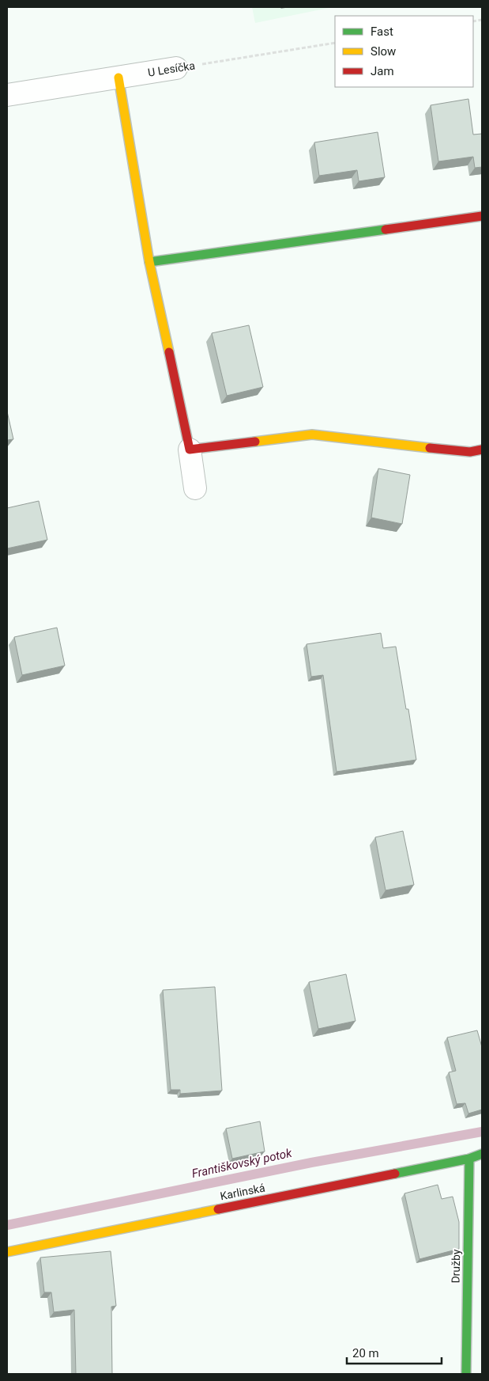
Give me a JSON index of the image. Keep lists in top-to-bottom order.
{
  "streets": {
    "street": ["U Lesíčka", "Karlinská", "Družby"]
  },
  "crossings": [
    ["Karlinská", "Družby"]
  ],
  "water": ["Františkovský potok"],
  "legend": ["Fast", "Slow", "Jam"],
  "scale_bar": "20 m"
}
